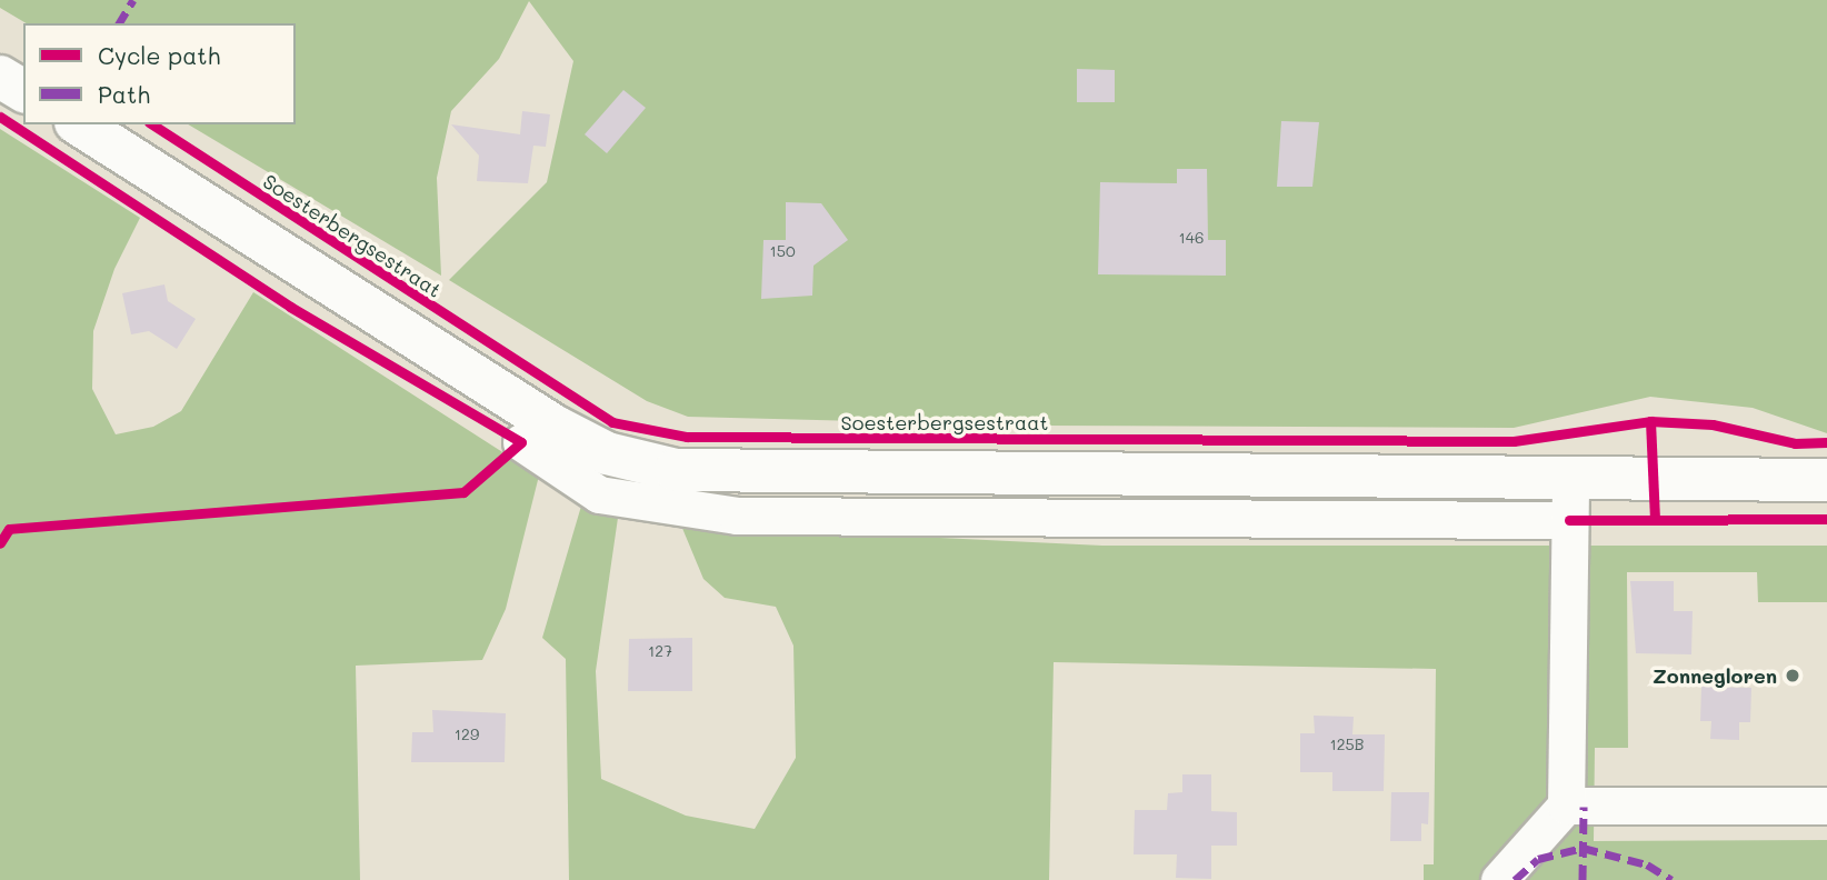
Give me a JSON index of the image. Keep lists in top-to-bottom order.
{
  "streets": {
    "cycle path": ["Soesterbergsestraat"]
  },
  "places": ["Zonnegloren"],
  "house_numbers": [
    "146",
    "150",
    "127",
    "129",
    "125B"
  ],
  "legend": ["Cycle path", "Path"]
}
